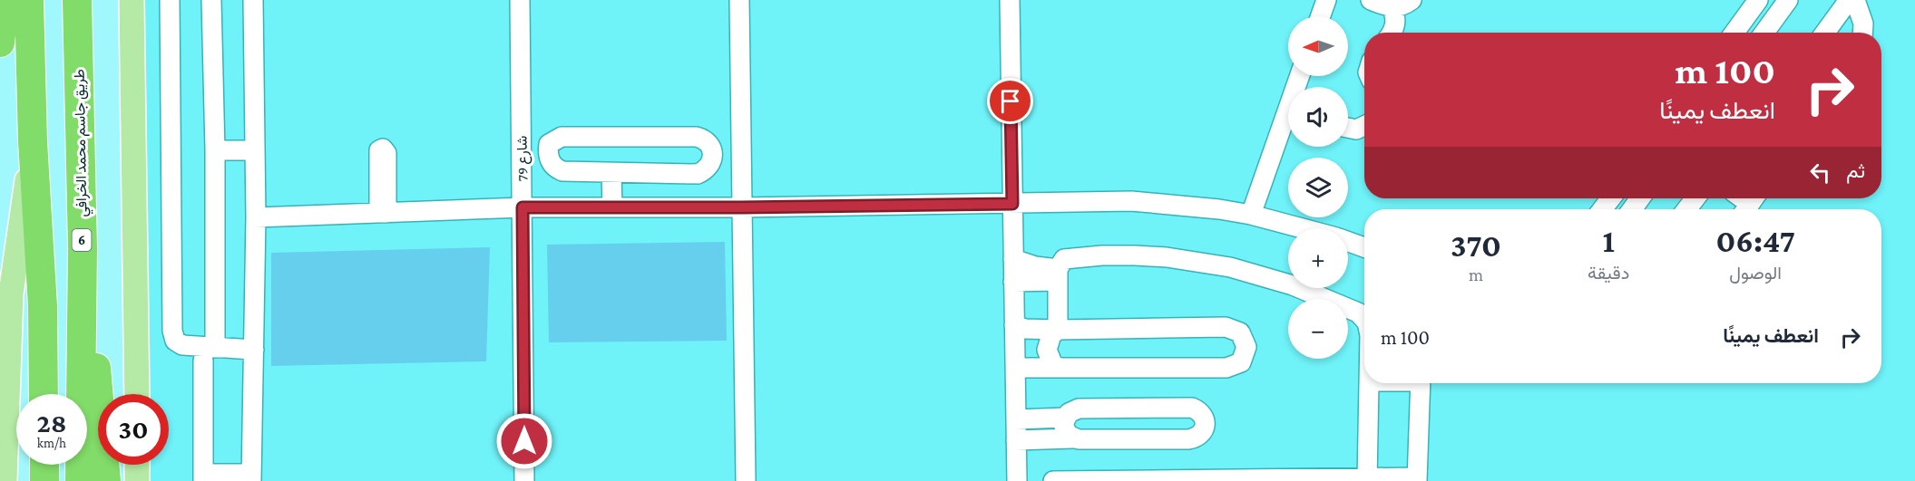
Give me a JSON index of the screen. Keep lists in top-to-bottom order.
{
  "streets": {
    "highway": ["طريق جاسم محمد الخرافي", "6"],
    "street": ["شارع 79"]
  },
  "north": "left",
  "page": {
    "map_buttons": ["+", "−"],
    "turn": ["100 m", "انعطف يمينًا"],
    "then": "ثم",
    "eta": [
      "06:47",
      "الوصول",
      "1",
      "دقيقة",
      "370",
      "m"
    ],
    "list": [
      {
        "name": "انعطف يمينًا",
        "value": "100 m"
      }
    ],
    "speed": "28 km/h",
    "limit": "30"
  }
}
